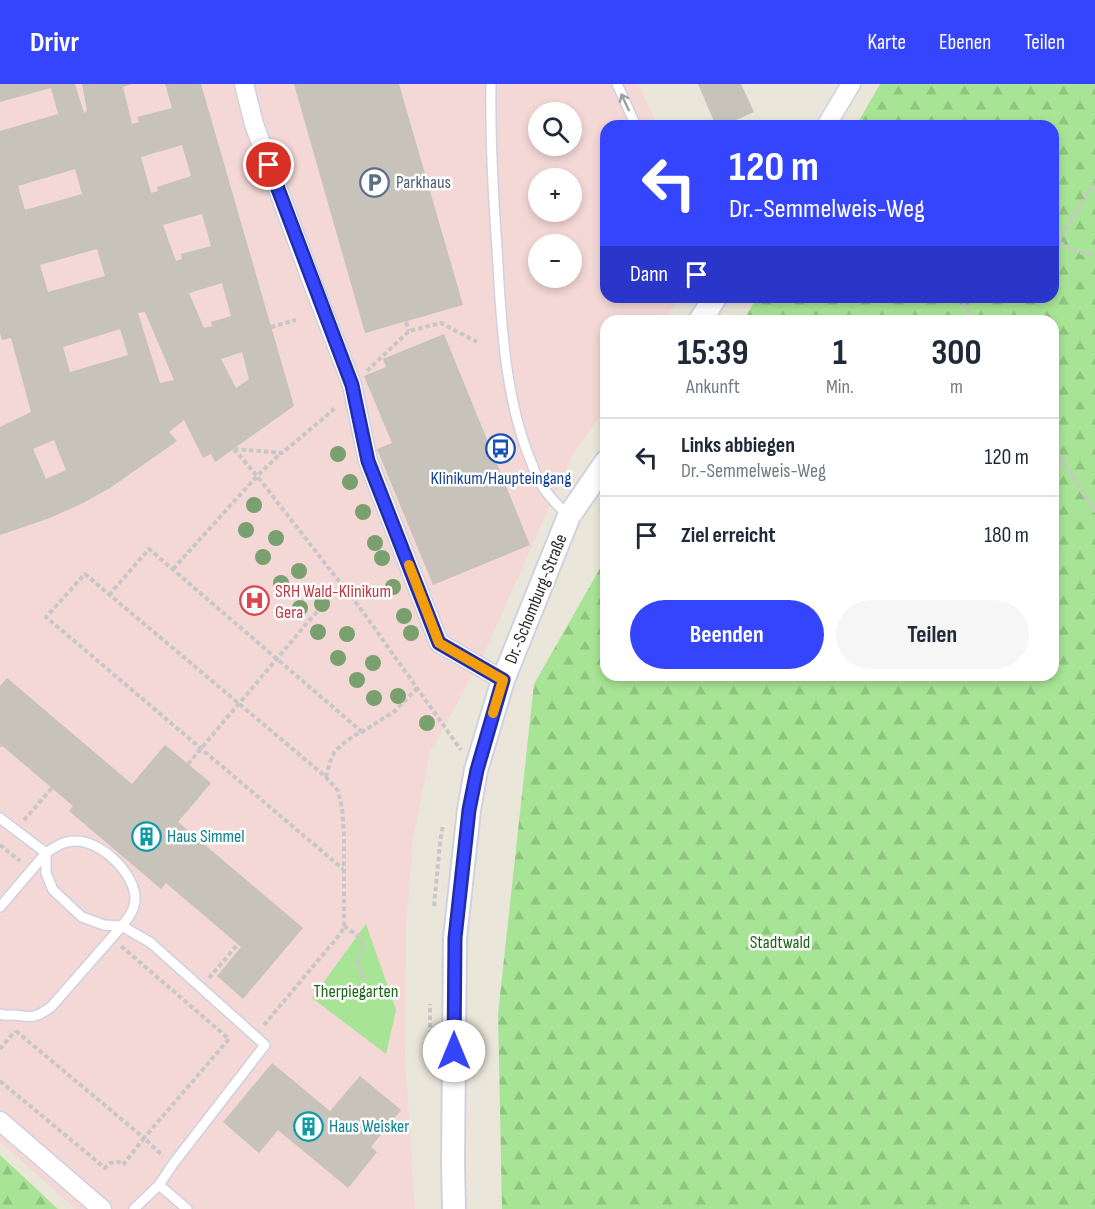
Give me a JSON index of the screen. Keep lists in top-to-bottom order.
{
  "streets": {
    "street": ["Dr.-Schomburg-Straße"]
  },
  "parks": ["Stadtwald", "Therpiegarten"],
  "places": {
    "parking": ["Parkhaus"],
    "bus stop": ["Klinikum/Haupteingang"],
    "hospital": ["SRH Wald-Klinikum Gera"],
    "building": ["Haus Simmel", "Haus Weisker"]
  },
  "page": {
    "header": "Drivr",
    "nav": ["Karte", "Ebenen", "Teilen"],
    "map_buttons": ["+", "−"],
    "turn": ["120 m", "Dr.-Semmelweis-Weg"],
    "then": "Dann",
    "eta": [
      "15:39",
      "Ankunft",
      "1",
      "Min.",
      "300",
      "m"
    ],
    "list": [
      {
        "name": "Links abbiegen",
        "note": "Dr.-Semmelweis-Weg",
        "value": "120 m"
      },
      {
        "name": "Ziel erreicht",
        "value": "180 m"
      }
    ],
    "buttons": ["Beenden", "Teilen"]
  }
}
